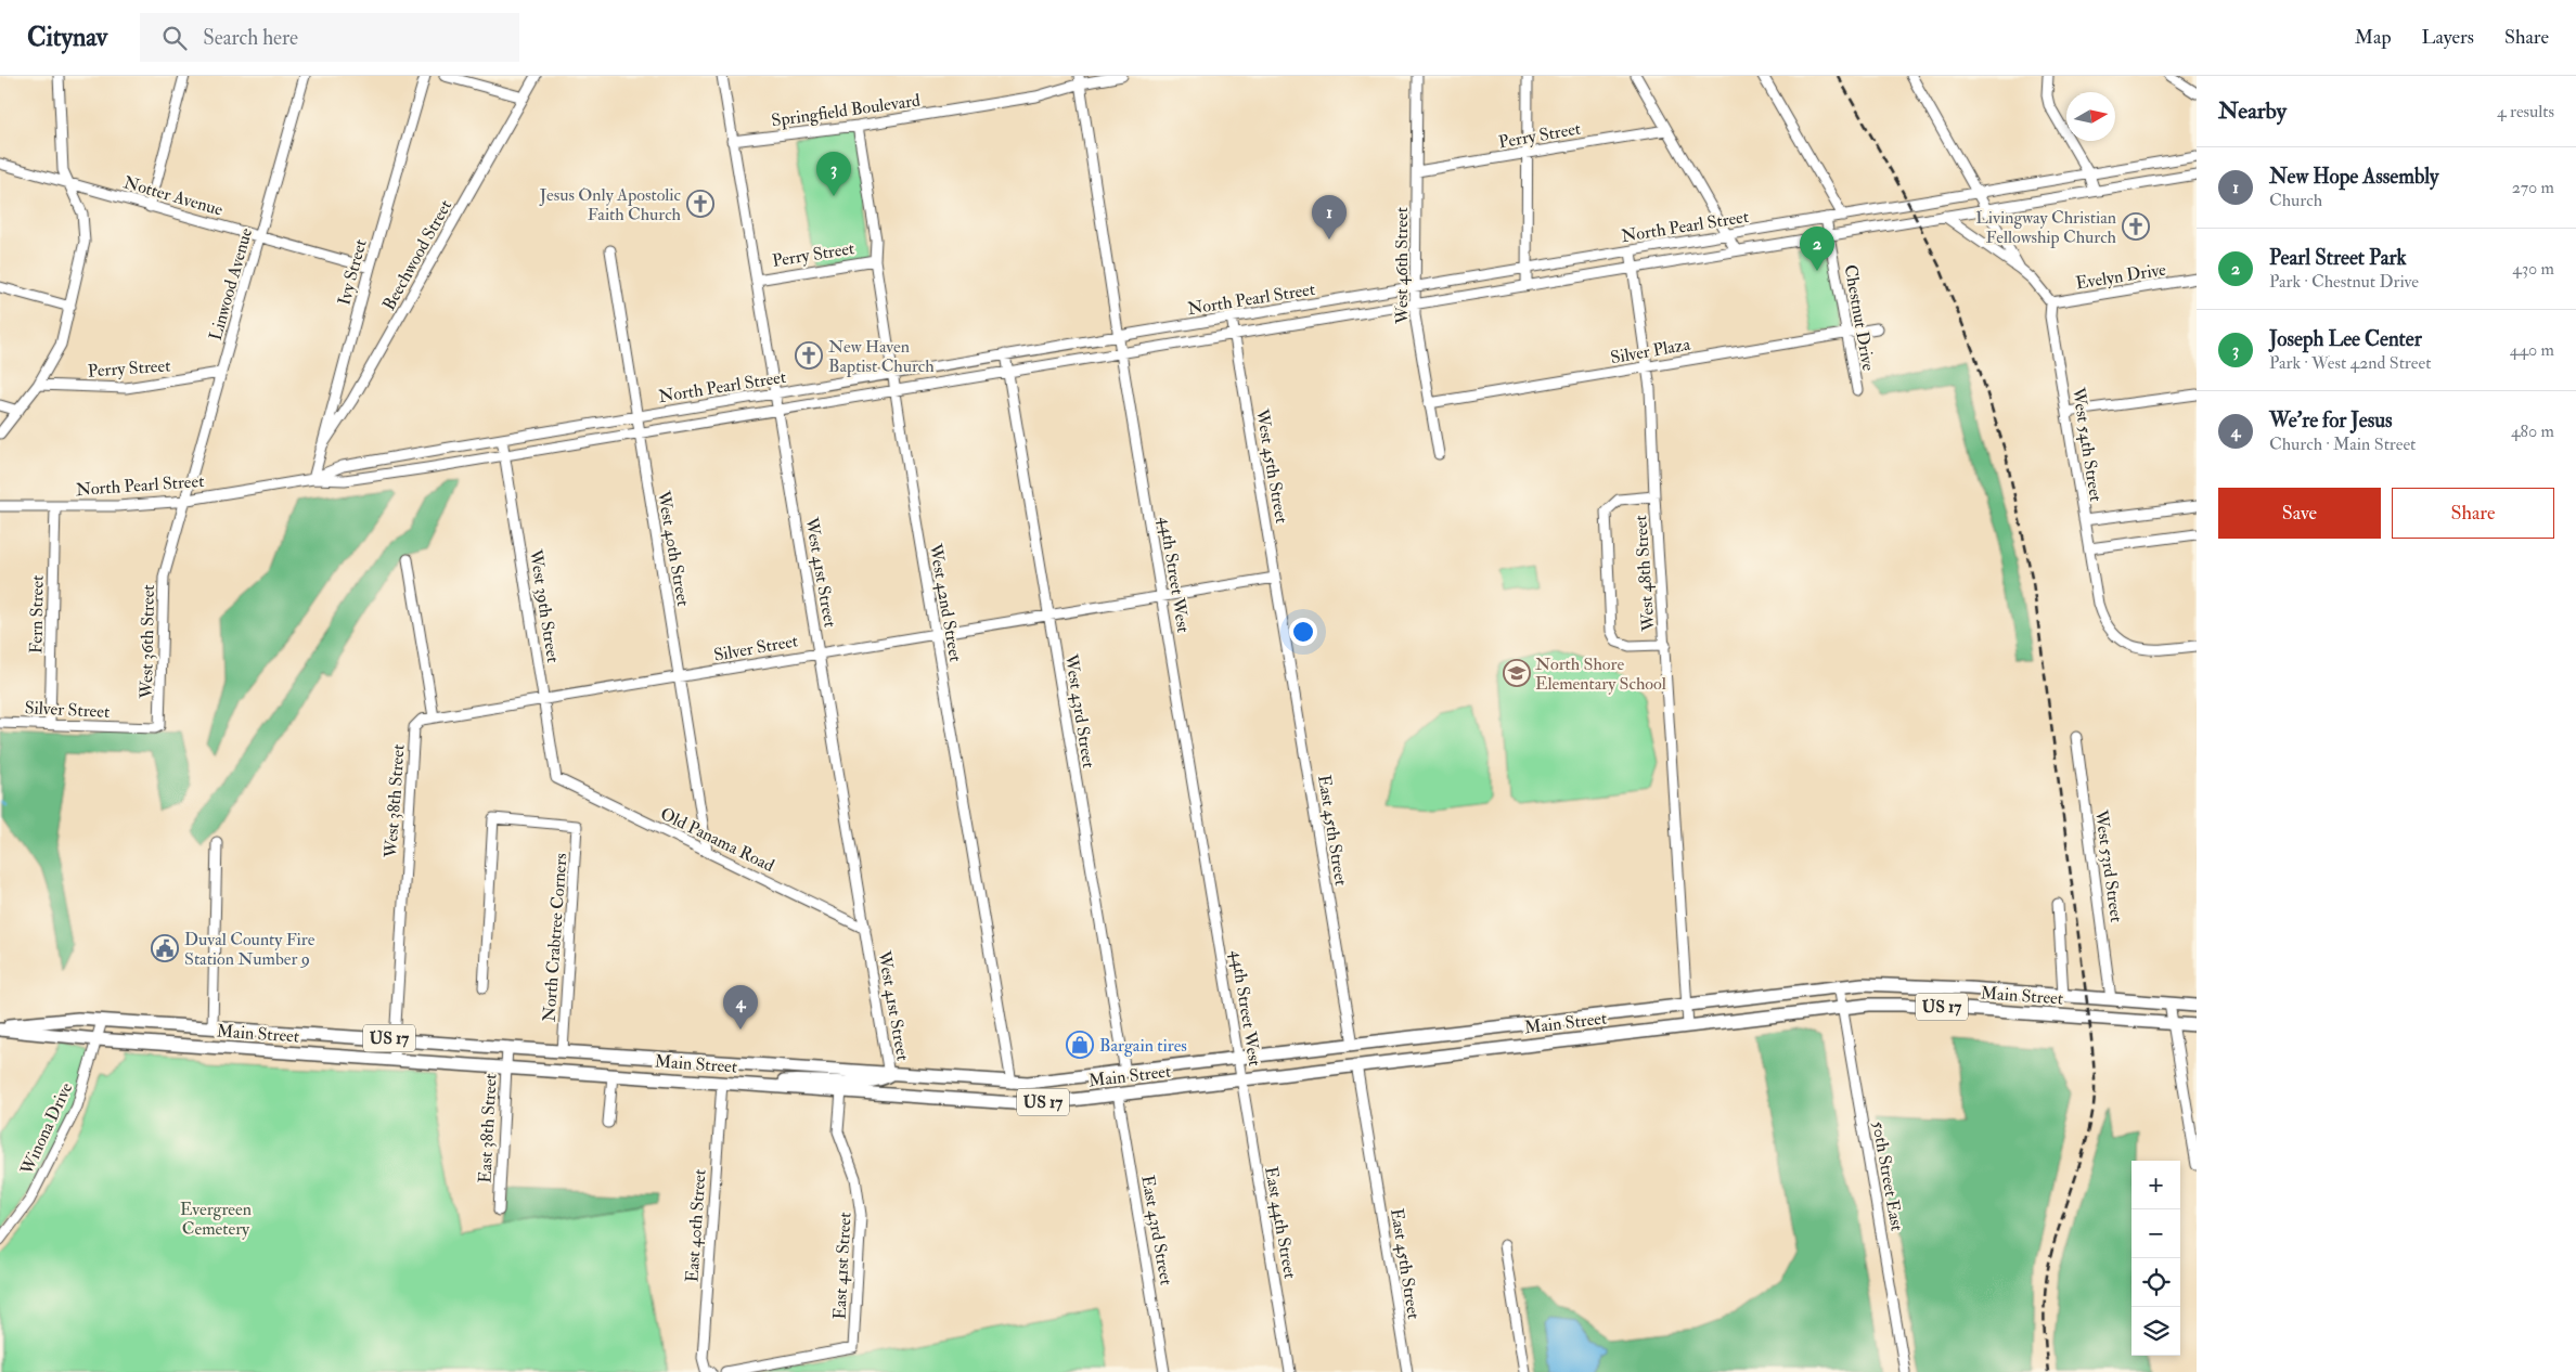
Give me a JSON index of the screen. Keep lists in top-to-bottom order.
{
  "streets": {
    "main road": ["Main Street", "US 17"],
    "street": [
      "Springfield Boulevard",
      "Perry Street",
      "Notter Avenue",
      "North Pearl Street",
      "Beechwood Street",
      "West 46th Street",
      "Ivy Street",
      "Evelyn Drive",
      "Linwood Avenue",
      "Chestnut Drive",
      "Silver Plaza",
      "West 54th Street",
      "West 45th Street",
      "West 40th Street",
      "West 41st Street",
      "West 48th Street",
      "44th Street West",
      "West 42nd Street",
      "West 39th Street",
      "Fern Street",
      "West 36th Street",
      "Silver Street",
      "West 43rd Street",
      "West 38th Street",
      "East 45th Street",
      "Old Panama Road",
      "West 53rd Street",
      "North Crabtree Corners",
      "Winona Drive",
      "East 38th Street",
      "50th Street East",
      "East 44th Street",
      "East 40th Street",
      "East 43rd Street",
      "East 41st Street"
    ]
  },
  "crossings": [
    ["Springfield Boulevard", "West 41st Street"],
    ["Springfield Boulevard", "44th Street West"],
    ["Springfield Boulevard", "West 42nd Street"],
    ["Perry Street", "West 46th Street"],
    ["Perry Street", "Linwood Avenue"],
    ["Perry Street", "West 41st Street"],
    ["Perry Street", "West 42nd Street"],
    ["Notter Avenue", "Ivy Street"],
    ["Notter Avenue", "Linwood Avenue"],
    ["North Pearl Street", "West 46th Street"],
    ["North Pearl Street", "Ivy Street"],
    ["North Pearl Street", "Linwood Avenue"],
    ["North Pearl Street", "Chestnut Drive"],
    ["North Pearl Street", "West 45th Street"],
    ["North Pearl Street", "West 40th Street"],
    ["North Pearl Street", "West 41st Street"],
    ["North Pearl Street", "West 48th Street"],
    ["North Pearl Street", "44th Street West"],
    ["North Pearl Street", "West 42nd Street"],
    ["North Pearl Street", "West 39th Street"],
    ["North Pearl Street", "Fern Street"],
    ["North Pearl Street", "West 36th Street"],
    ["North Pearl Street", "West 43rd Street"],
    ["Beechwood Street", "Ivy Street"],
    ["West 46th Street", "Silver Plaza"],
    ["Evelyn Drive", "West 54th Street"],
    ["Linwood Avenue", "West 36th Street"],
    ["Chestnut Drive", "Silver Plaza"],
    ["Silver Plaza", "West 48th Street"],
    ["West 45th Street", "Silver Street"],
    ["West 45th Street", "East 45th Street"],
    ["West 40th Street", "Silver Street"],
    ["West 40th Street", "Old Panama Road"],
    ["West 41st Street", "Silver Street"],
    ["West 41st Street", "Old Panama Road"],
    ["West 41st Street", "Main Street"],
    ["West 48th Street", "Main Street"],
    ["44th Street West", "Silver Street"],
    ["44th Street West", "Main Street"],
    ["44th Street West", "East 44th Street"],
    ["West 42nd Street", "Silver Street"],
    ["West 42nd Street", "Main Street"],
    ["West 39th Street", "Silver Street"],
    ["West 39th Street", "Old Panama Road"],
    ["Fern Street", "Silver Street"],
    ["West 36th Street", "Silver Street"],
    ["Silver Street", "West 43rd Street"],
    ["Silver Street", "West 38th Street"],
    ["West 43rd Street", "Main Street"],
    ["West 38th Street", "Main Street"],
    ["East 45th Street", "Main Street"],
    ["West 53rd Street", "Main Street"],
    ["North Crabtree Corners", "Main Street"],
    ["Main Street", "Winona Drive"],
    ["Main Street", "East 38th Street"],
    ["Main Street", "50th Street East"],
    ["Main Street", "East 44th Street"],
    ["Main Street", "East 40th Street"],
    ["Main Street", "East 43rd Street"],
    ["Main Street", "East 41st Street"]
  ],
  "parks": ["Evergreen Cemetery"],
  "places": {
    "church": ["Jesus Only Apostolic Faith Church", "Livingway Christian Fellowship Church", "New Haven Baptist Church"],
    "school or university": ["North Shore Elementary School"],
    "public building": ["Duval County Fire Station Number 9"],
    "shop": ["Bargain tires"]
  },
  "north": "right",
  "page": {
    "header": "Citynav",
    "search": "Search here",
    "nav": ["Map", "Layers", "Share"],
    "heading": ["Nearby", "4 results"],
    "list": [
      {
        "mark": "1",
        "name": "New Hope Assembly",
        "note": "Church",
        "value": "270 m"
      },
      {
        "mark": "2",
        "name": "Pearl Street Park",
        "note": "Park · Chestnut Drive",
        "value": "430 m"
      },
      {
        "mark": "3",
        "name": "Joseph Lee Center",
        "note": "Park · West 42nd Street",
        "value": "440 m"
      },
      {
        "mark": "4",
        "name": "We're for Jesus",
        "note": "Church · Main Street",
        "value": "480 m"
      }
    ],
    "pins": [
      "3",
      "1",
      "2",
      "4"
    ],
    "buttons": ["Save", "Share"],
    "map_buttons": ["+", "−"]
  }
}
